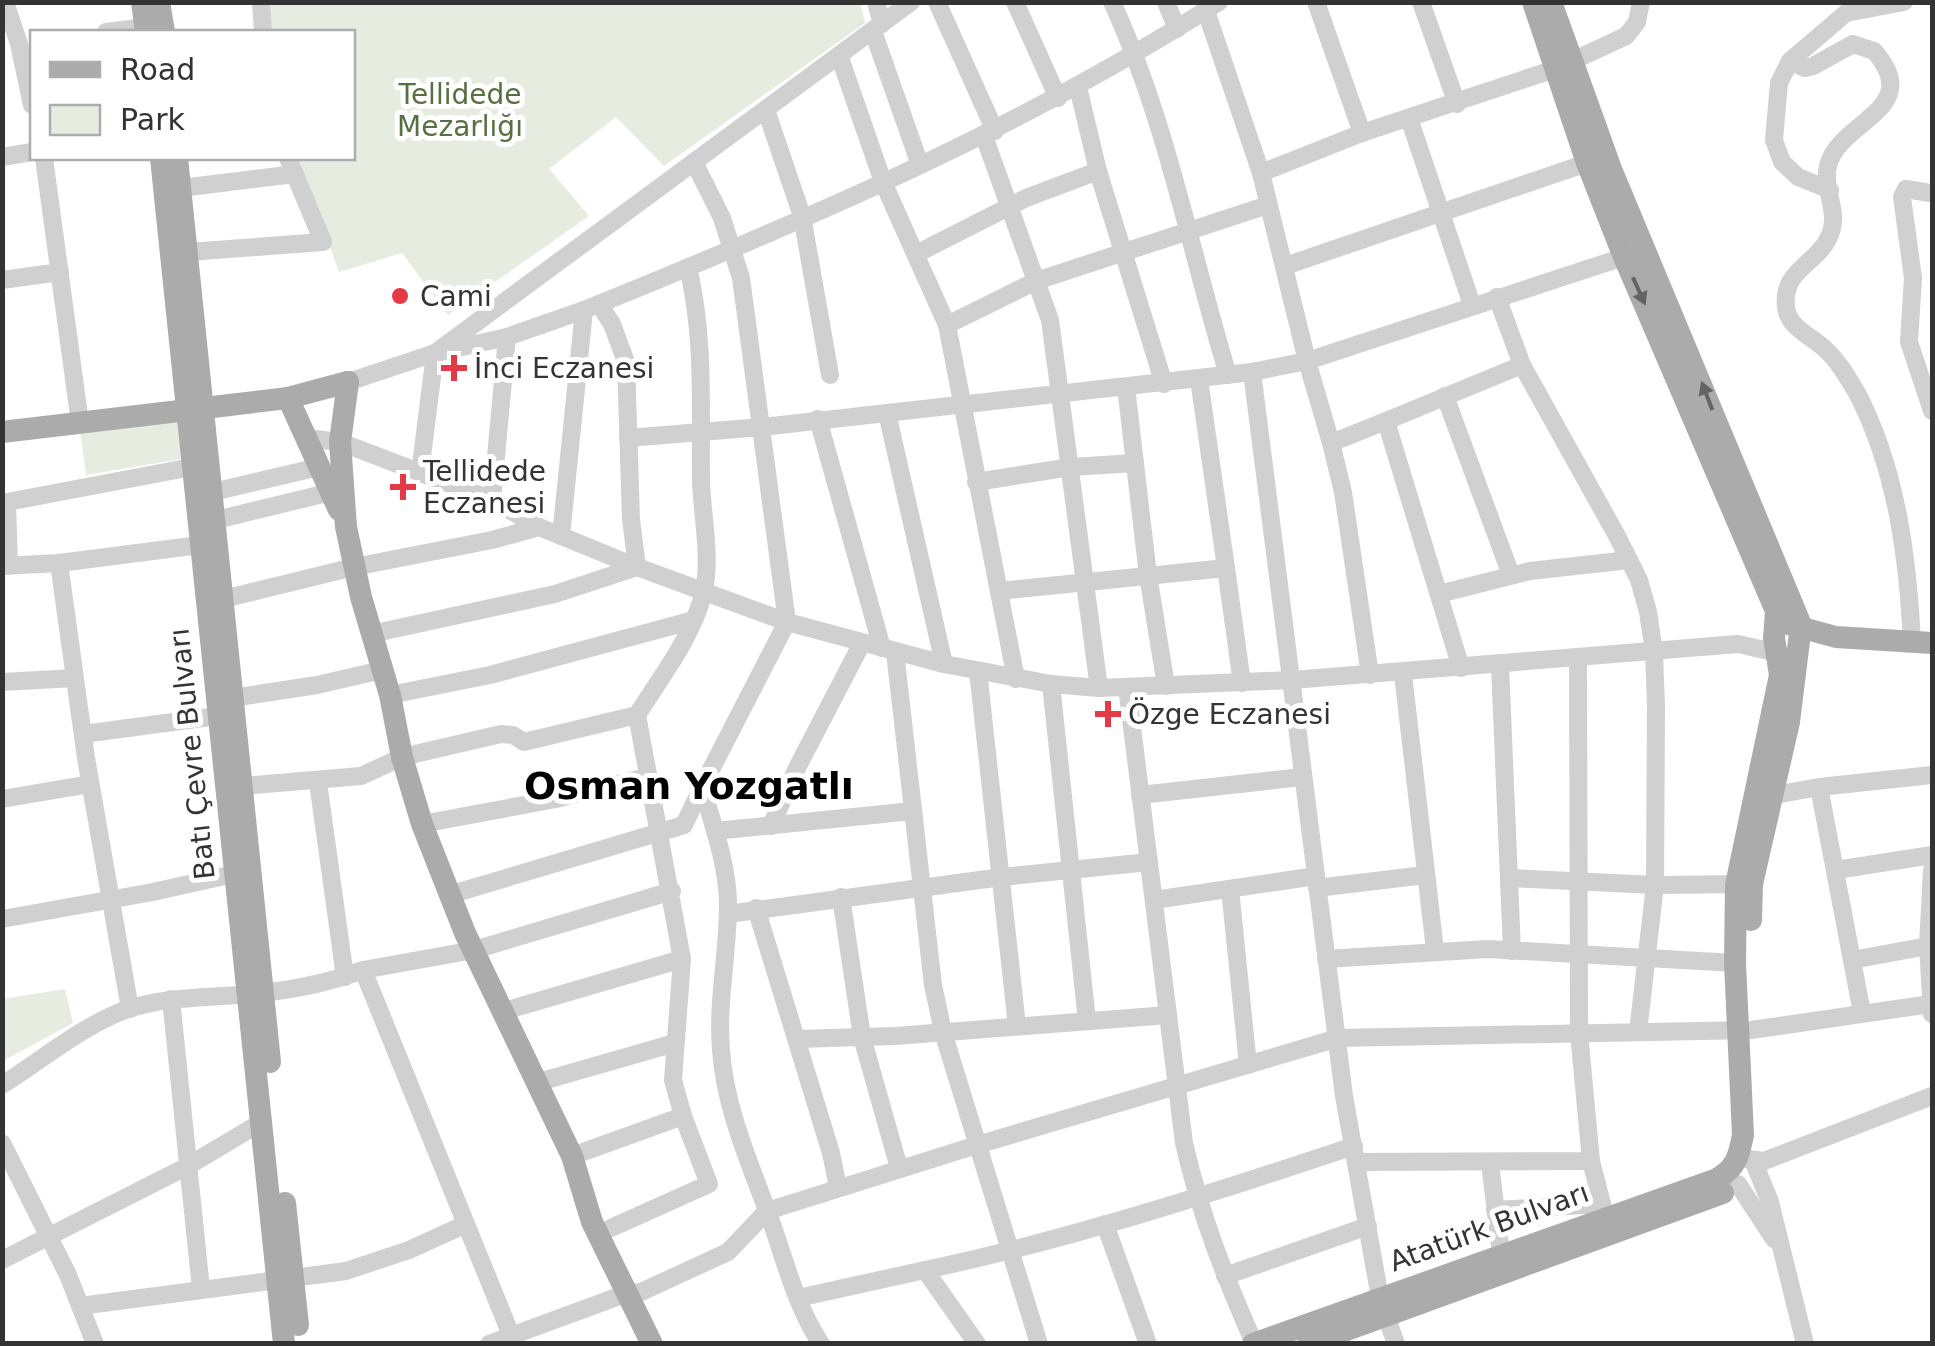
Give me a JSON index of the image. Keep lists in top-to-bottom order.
{
  "streets": {
    "main road": ["Batı Çevre Bulvarı", "Atatürk Bulvarı"]
  },
  "districts": ["Osman Yozgatlı"],
  "parks": ["Tellidede Mezarlığı"],
  "places": {
    "other": ["Cami"],
    "health": ["İnci Eczanesi", "Tellidede Eczanesi", "Özge Eczanesi"]
  },
  "legend": ["Road", "Park"]
}
